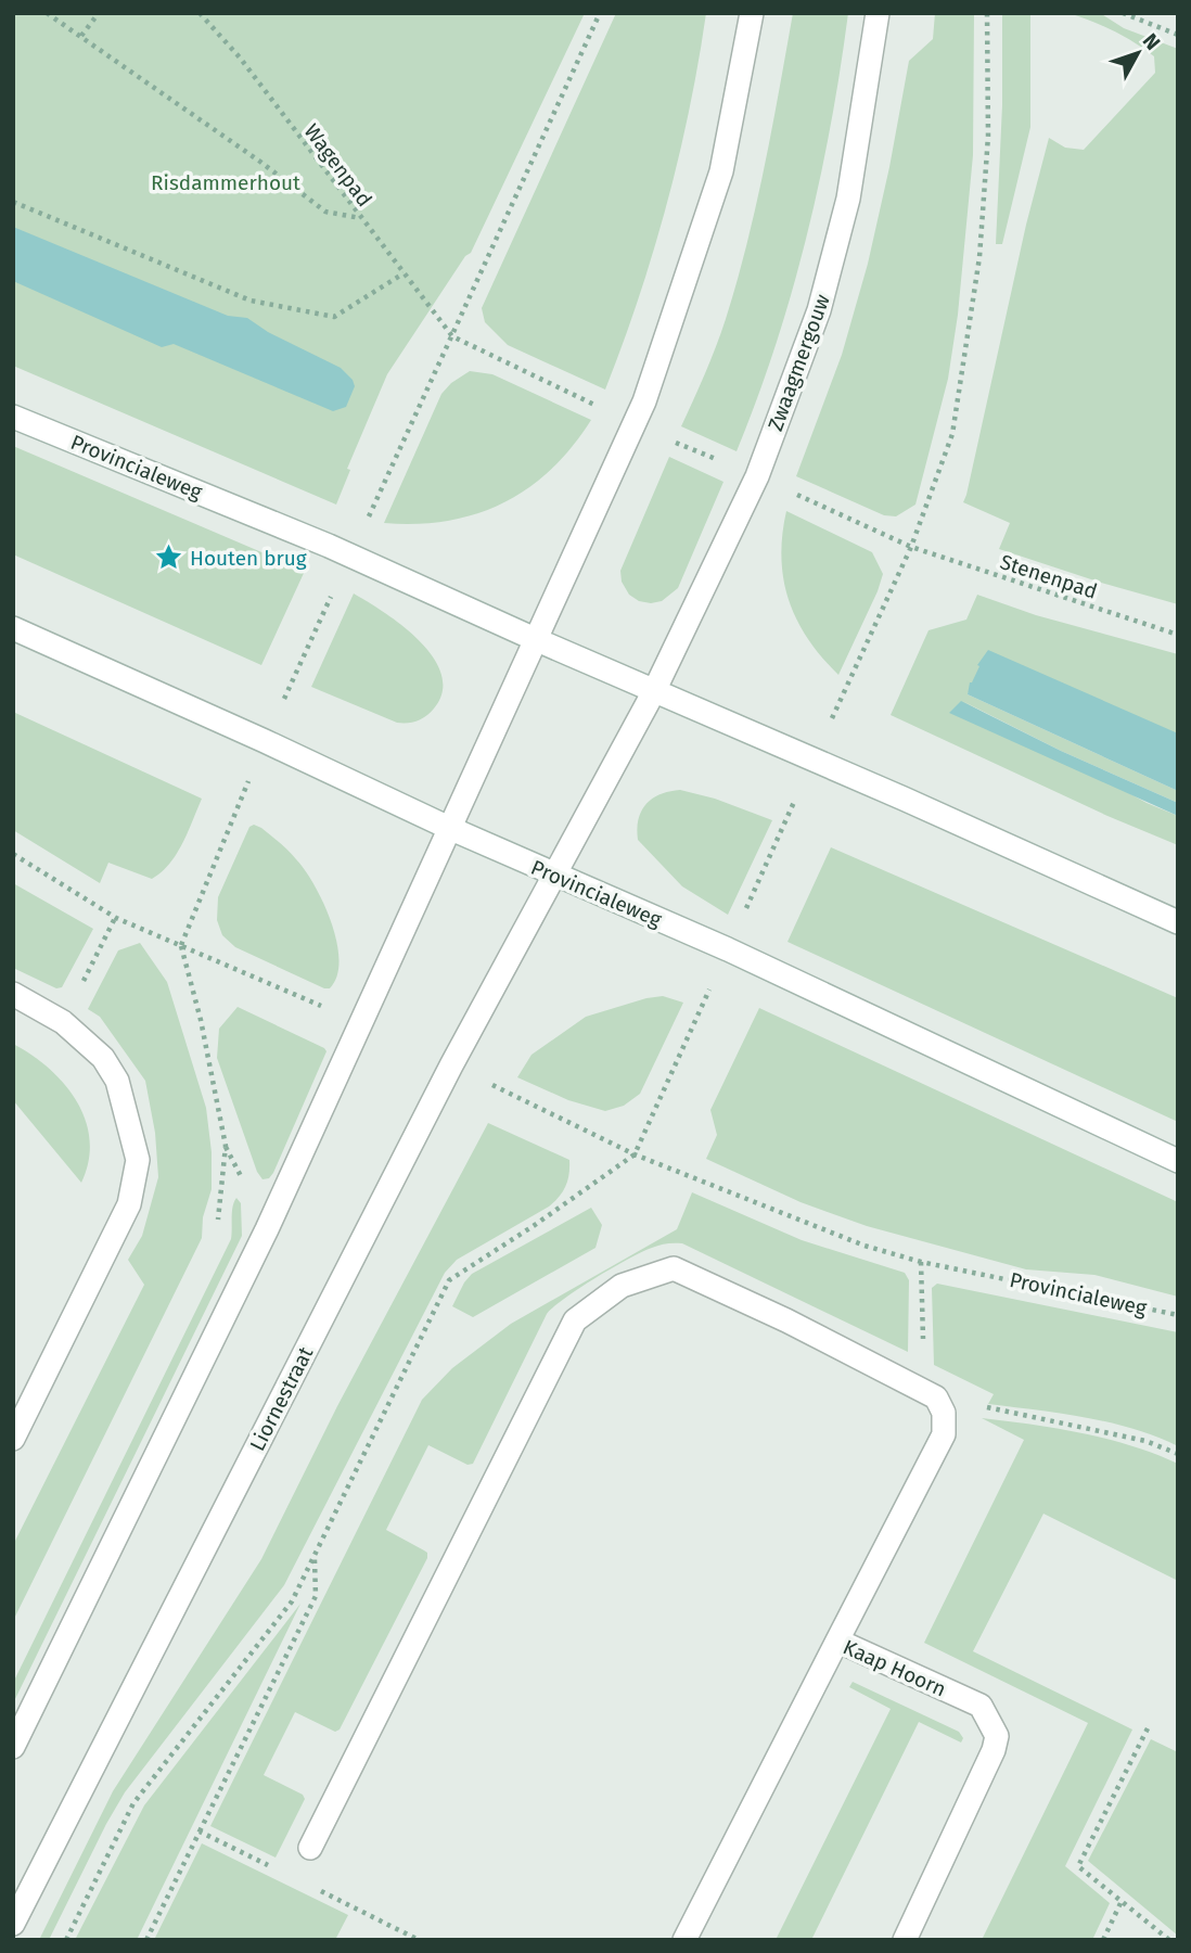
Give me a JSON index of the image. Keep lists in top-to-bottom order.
{
  "streets": {
    "street": [
      "Zwaagmergouw",
      "Provincialeweg",
      "Liornestraat",
      "Kaap Hoorn"
    ],
    "path": ["Wagenpad", "Stenenpad"]
  },
  "crossings": [
    ["Wagenpad", "Stenenpad"],
    ["Zwaagmergouw", "Provincialeweg"],
    ["Zwaagmergouw", "Stenenpad"],
    ["Zwaagmergouw", "Liornestraat"],
    ["Provincialeweg", "Liornestraat"]
  ],
  "parks": ["Risdammerhout"],
  "places": {
    "place": ["Houten brug"]
  },
  "north": "top right"
}
